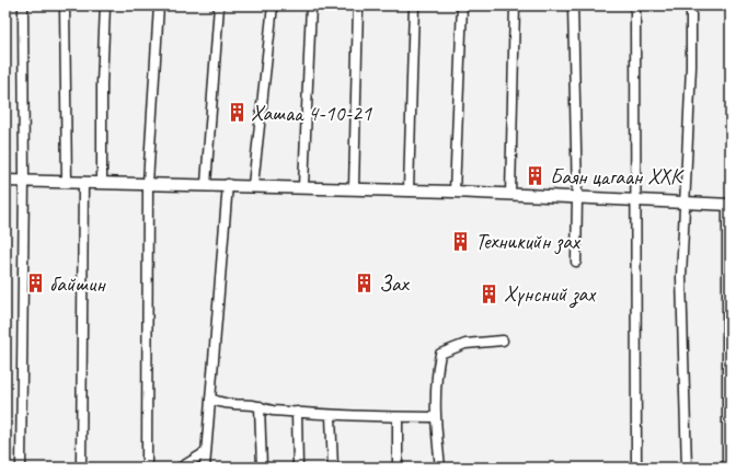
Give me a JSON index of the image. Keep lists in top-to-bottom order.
{
  "places": {
    "building": [
      "Хашаа 4-10-21",
      "Баян цагаан ХХК",
      "Техникийн зах",
      "байшин",
      "Зах",
      "Хүнсний зах"
    ]
  }
}
